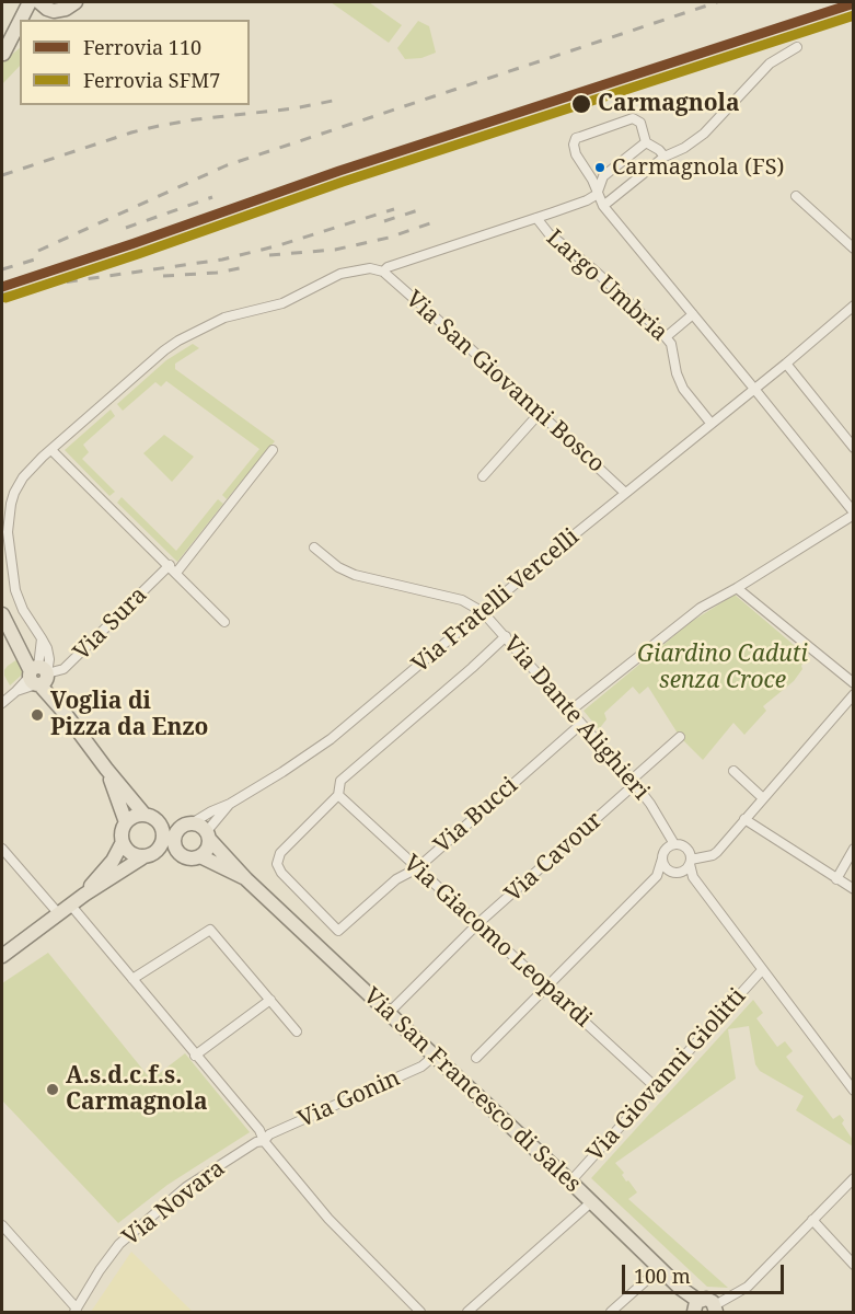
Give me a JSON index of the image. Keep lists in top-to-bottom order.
{
  "streets": {
    "main road": ["Via San Francesco di Sales"],
    "street": [
      "Largo Umbria",
      "Via San Giovanni Bosco",
      "Via Fratelli Vercelli",
      "Via Sura",
      "Via Dante Alighieri",
      "Via Bucci",
      "Via Cavour",
      "Via Giacomo Leopardi",
      "Via Giovanni Giolitti",
      "Via Gonin",
      "Via Novara"
    ]
  },
  "crossings": [
    ["Largo Umbria", "Via Fratelli Vercelli"],
    ["Via San Giovanni Bosco", "Via Fratelli Vercelli"],
    ["Via Fratelli Vercelli", "Via Dante Alighieri"],
    ["Via Fratelli Vercelli", "Via San Francesco di Sales"],
    ["Via Dante Alighieri", "Via Bucci"],
    ["Via Dante Alighieri", "Via Cavour"],
    ["Via Bucci", "Via Giacomo Leopardi"],
    ["Via Cavour", "Via Giacomo Leopardi"],
    ["Via Cavour", "Via San Francesco di Sales"],
    ["Via Giacomo Leopardi", "Via Giovanni Giolitti"],
    ["Via Giovanni Giolitti", "Via San Francesco di Sales"],
    ["Via San Francesco di Sales", "Via Gonin"],
    ["Via Gonin", "Via Novara"]
  ],
  "parks": ["Giardino Caduti senza Croce"],
  "places": [
    "Carmagnola",
    "Carmagnola (FS)",
    "Voglia di Pizza da Enzo",
    "A.s.d.c.f.s. Carmagnola"
  ],
  "lines": ["rail line 110", "rail line SFM7"],
  "legend": ["Ferrovia 110", "Ferrovia SFM7"],
  "scale_bar": "100 m"
}
